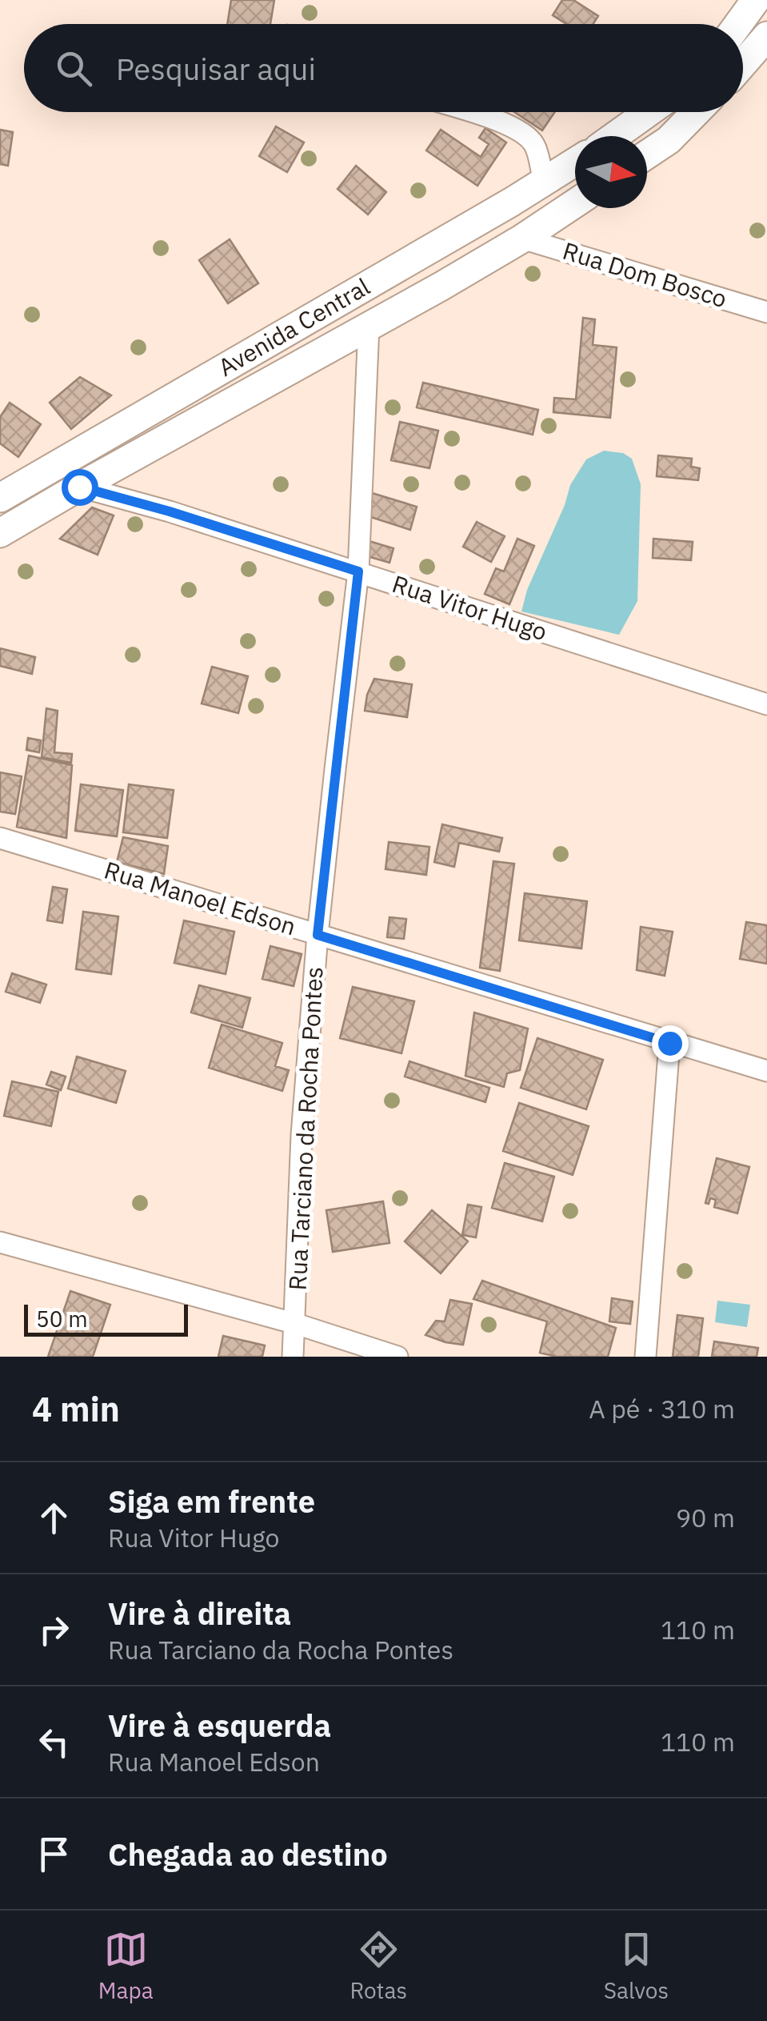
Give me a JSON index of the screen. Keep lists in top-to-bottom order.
{
  "streets": {
    "main road": ["Avenida Central"],
    "street": [
      "Rua Dom Bosco",
      "Rua Vitor Hugo",
      "Rua Manoel Edson",
      "Rua Tarciano da Rocha Pontes"
    ]
  },
  "crossings": [
    ["Rua Dom Bosco", "Avenida Central"],
    ["Avenida Central", "Rua Vitor Hugo"],
    ["Avenida Central", "Rua Tarciano da Rocha Pontes"],
    ["Rua Vitor Hugo", "Rua Tarciano da Rocha Pontes"],
    ["Rua Manoel Edson", "Rua Tarciano da Rocha Pontes"]
  ],
  "scale_bar": "50 m",
  "north": "right",
  "page": {
    "search": "Pesquisar aqui",
    "scale": "50 m",
    "heading": ["4 min", "A pé · 310 m"],
    "list": [
      ["Siga em frente", "Rua Vitor Hugo", "90 m"],
      ["Vire à direita", "Rua Tarciano da Rocha Pontes", "110 m"],
      ["Vire à esquerda", "Rua Manoel Edson", "110 m"],
      "Chegada ao destino"
    ],
    "nav": ["Mapa", "Rotas", "Salvos"]
  }
}
